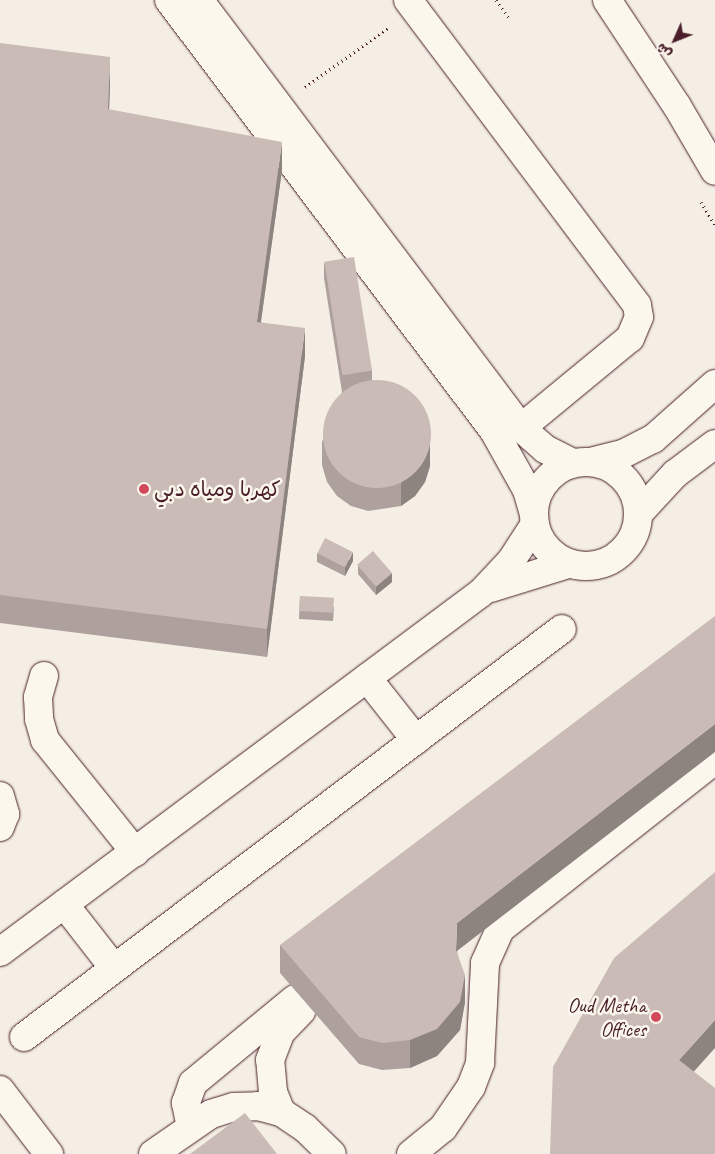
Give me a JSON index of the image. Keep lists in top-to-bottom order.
{
  "places": ["كهربا ومياه دبي", "Oud Metha Offices"],
  "north": "bottom left"
}
